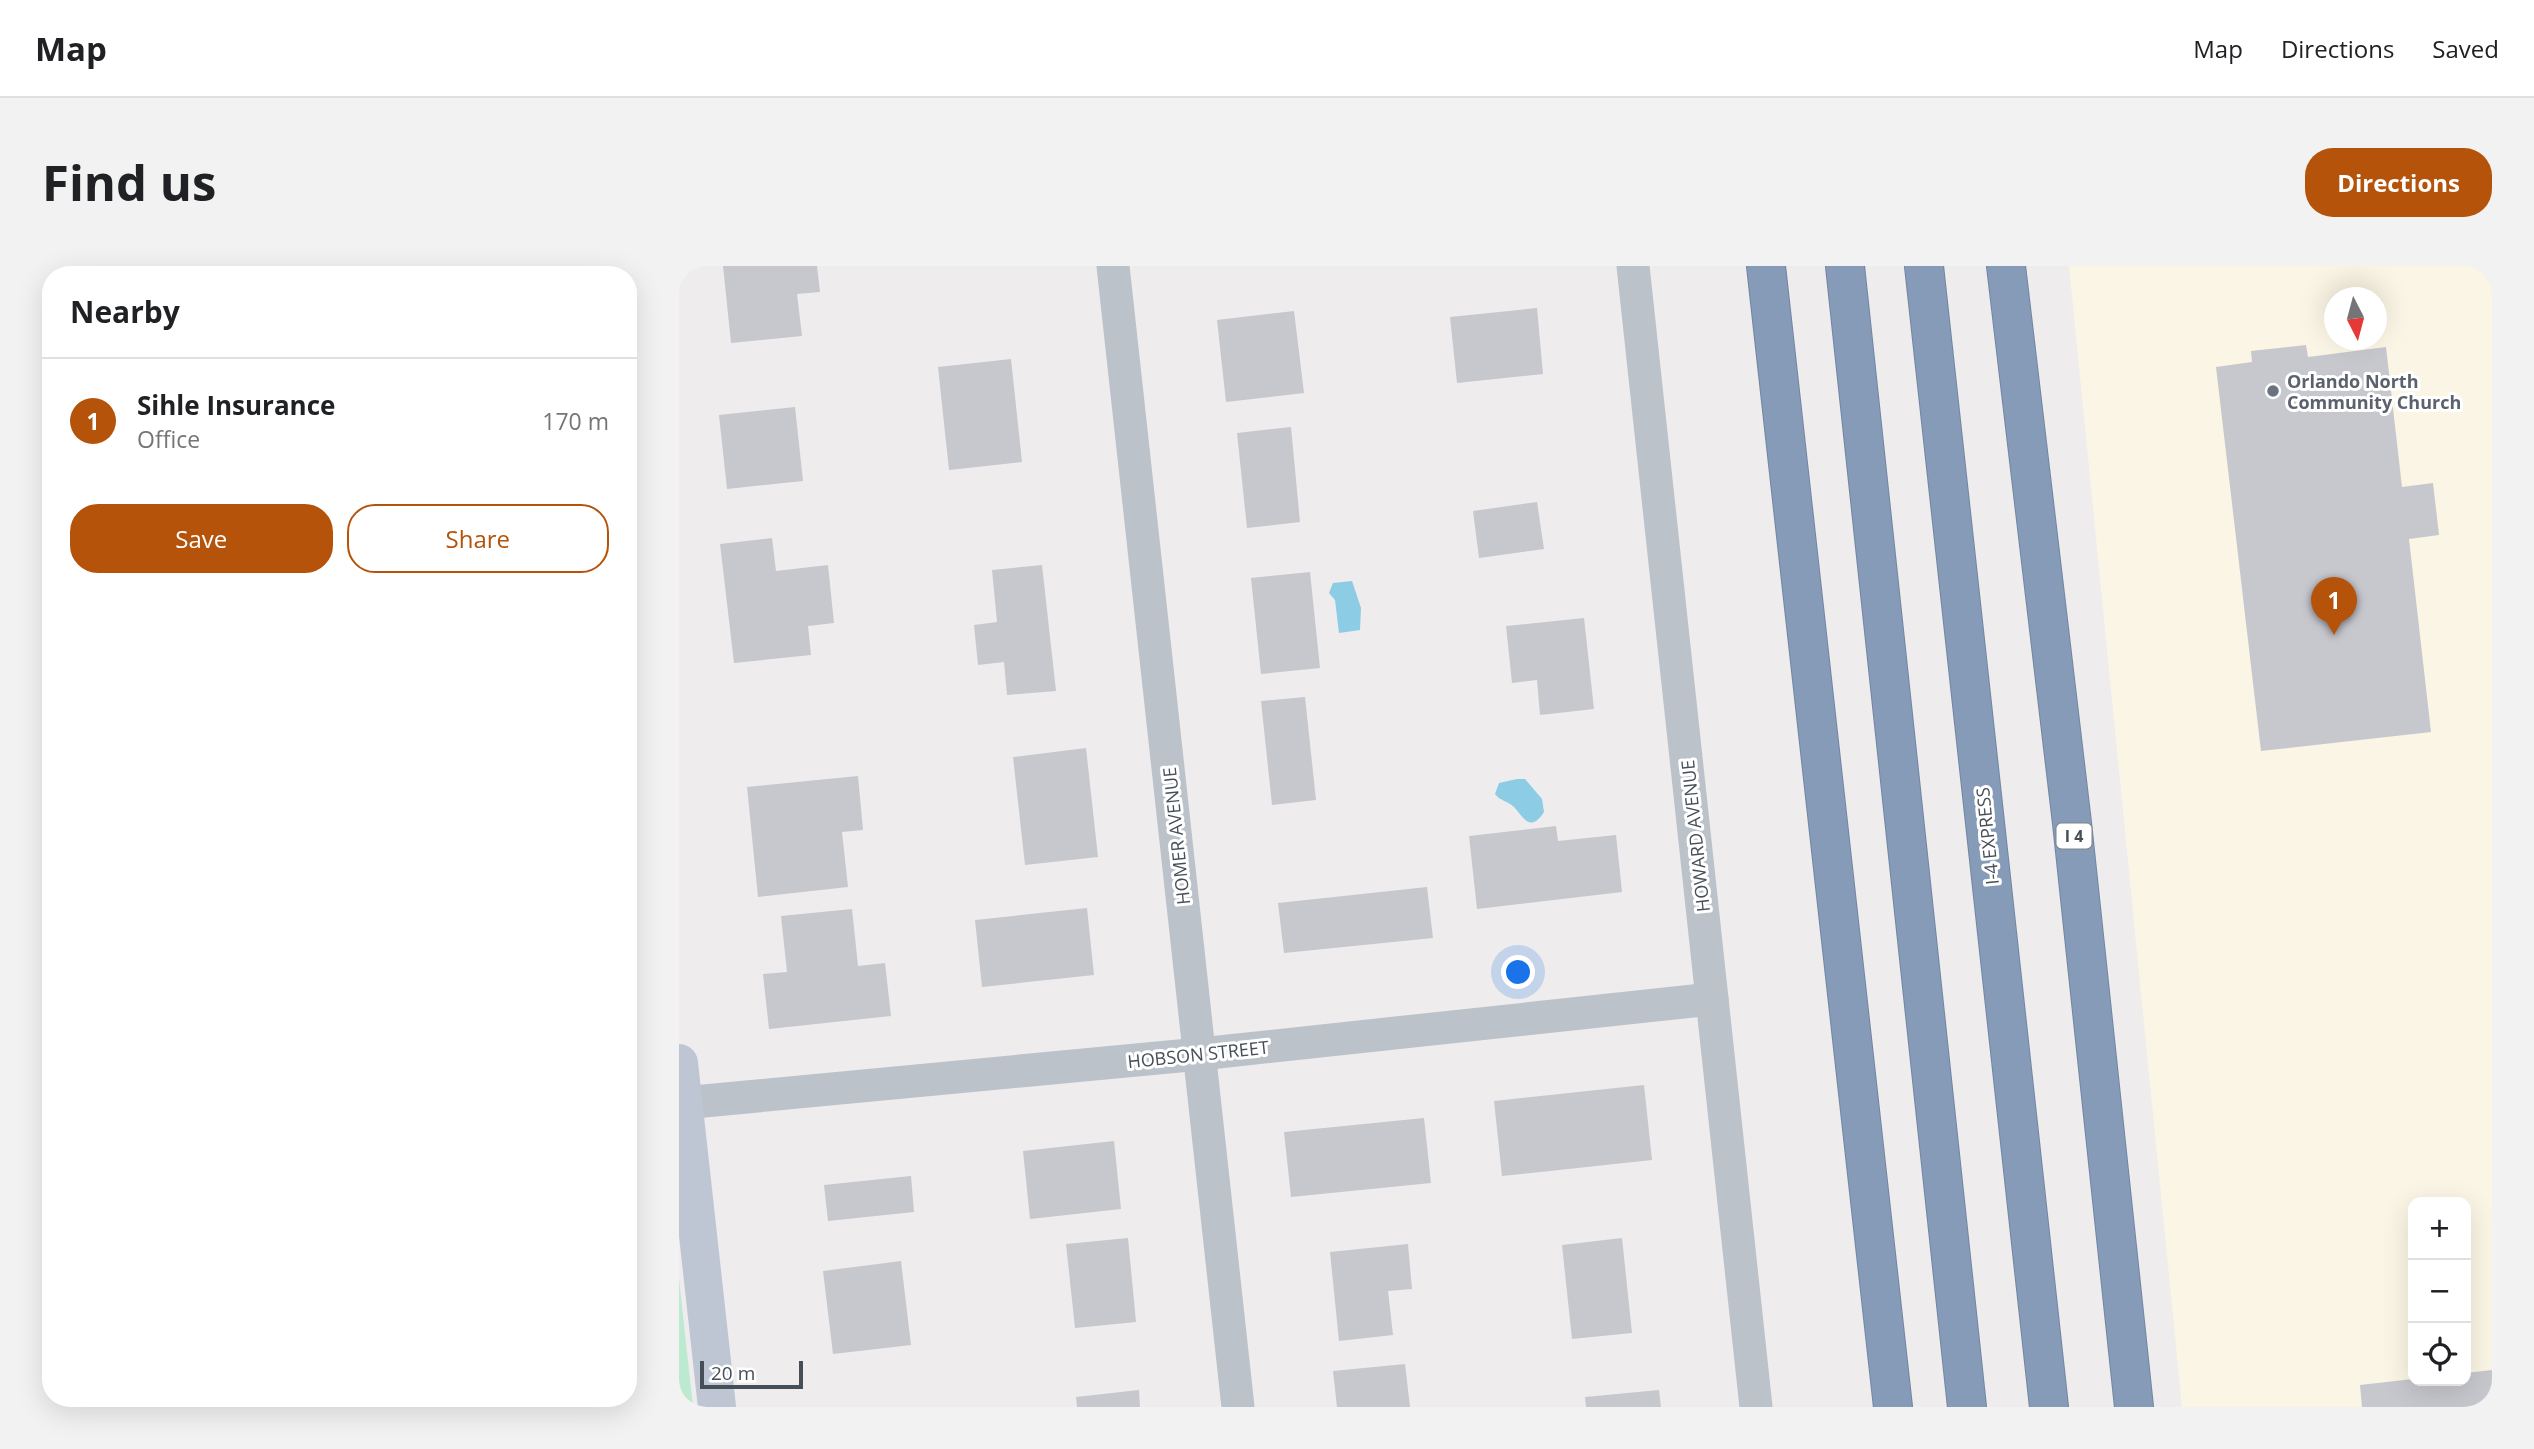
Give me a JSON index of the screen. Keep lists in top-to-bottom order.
{
  "streets": {
    "highway": ["I-4 EXPRESS", "I 4"],
    "street": ["HOMER AVENUE", "HOWARD AVENUE", "HOBSON STREET"]
  },
  "crossings": [
    ["HOMER AVENUE", "HOBSON STREET"],
    ["HOWARD AVENUE", "HOBSON STREET"]
  ],
  "places": ["Orlando North Community Church"],
  "scale_bar": "20 m",
  "north": "bottom",
  "page": {
    "header": "Map",
    "nav": ["Map", "Directions", "Saved"],
    "buttons": [
      "Directions",
      ["Save", "Share"]
    ],
    "title": "Find us",
    "heading": "Nearby",
    "list": [
      {
        "mark": "1",
        "name": "Sihle Insurance",
        "note": "Office",
        "value": "170 m"
      }
    ],
    "pins": "1",
    "map_buttons": ["+", "−"],
    "scale": "20 m"
  }
}
